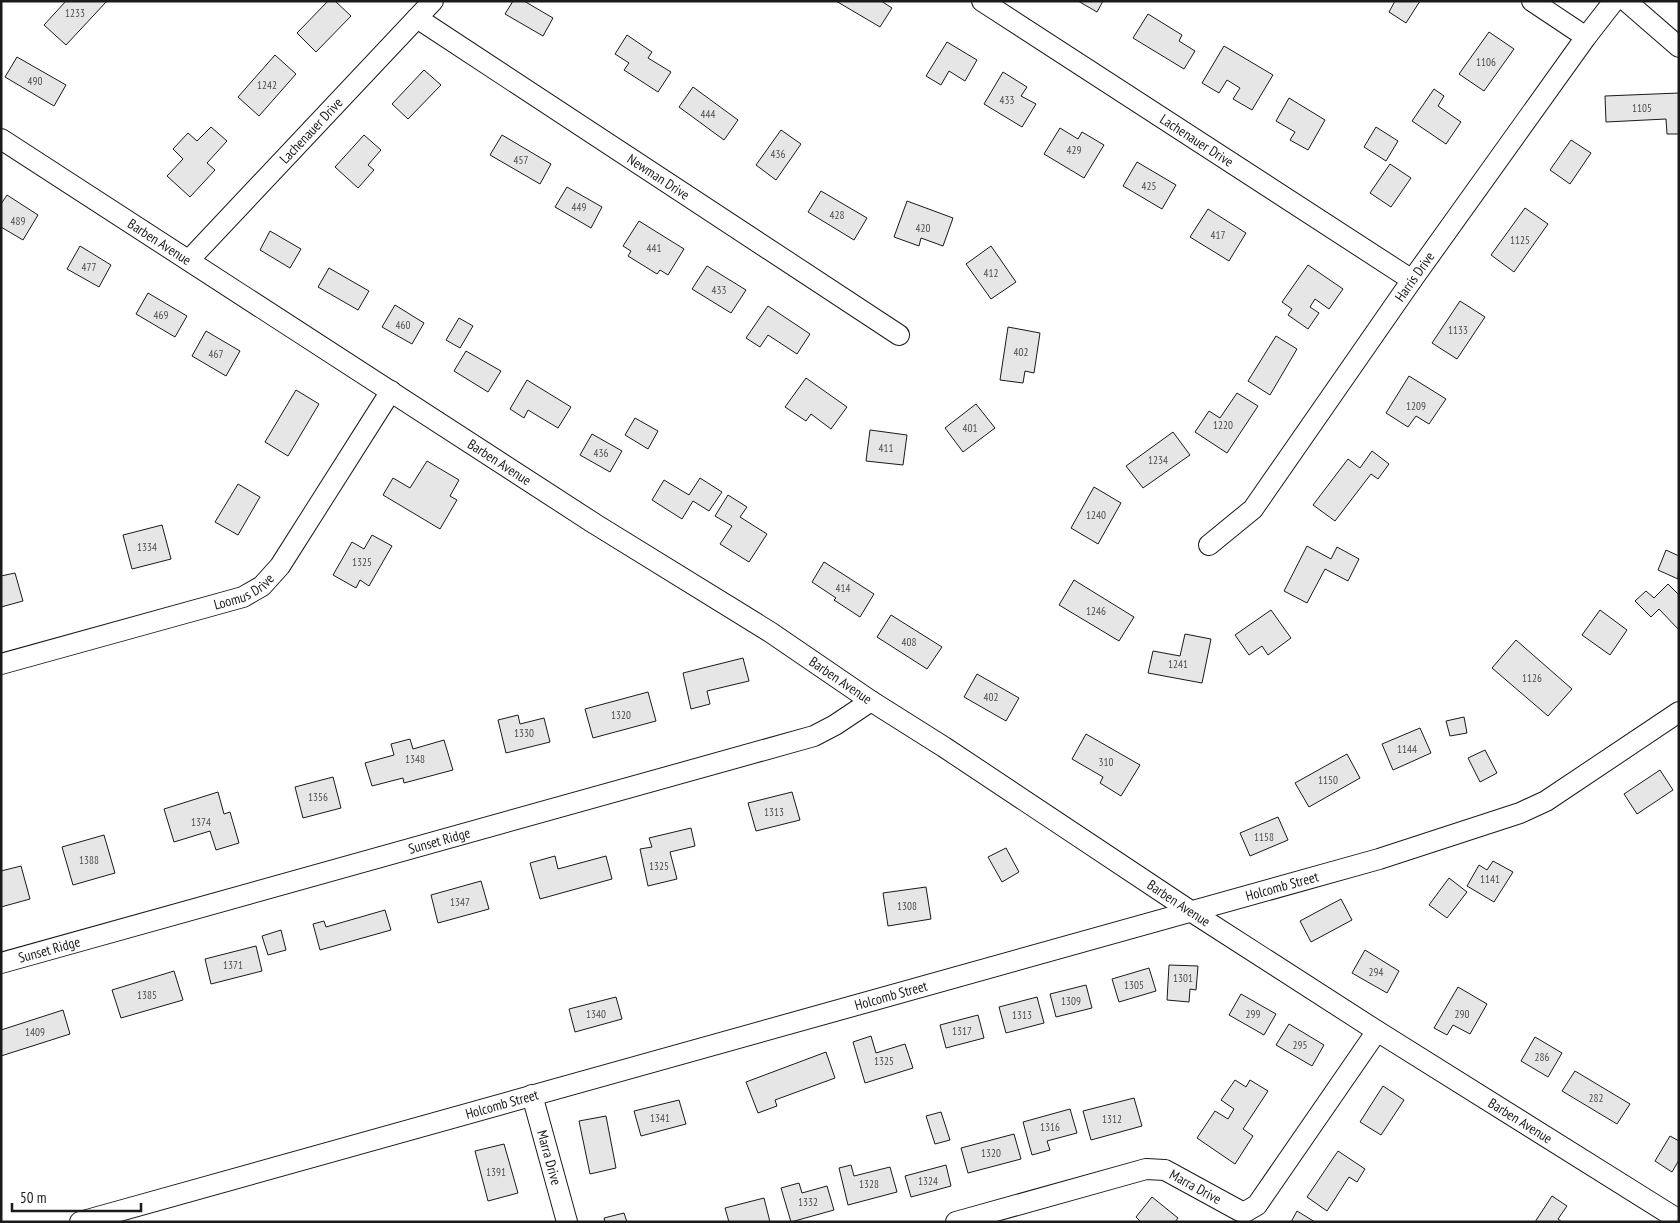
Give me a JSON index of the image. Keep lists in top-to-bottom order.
{
  "streets": {
    "street": [
      "Lachenauer Drive",
      "Newman Drive",
      "Barben Avenue",
      "Harris Drive",
      "Loomus Drive",
      "Sunset Ridge",
      "Holcomb Street",
      "Marra Drive"
    ]
  },
  "crossings": [
    ["Lachenauer Drive", "Newman Drive"],
    ["Lachenauer Drive", "Barben Avenue"],
    ["Lachenauer Drive", "Harris Drive"],
    ["Barben Avenue", "Loomus Drive"],
    ["Barben Avenue", "Sunset Ridge"],
    ["Barben Avenue", "Holcomb Street"],
    ["Barben Avenue", "Marra Drive"],
    ["Holcomb Street", "Marra Drive"]
  ],
  "house_numbers": [
    "1233",
    "1106",
    "490",
    "1242",
    "433",
    "1105",
    "444",
    "429",
    "436",
    "457",
    "425",
    "449",
    "428",
    "489",
    "420",
    "417",
    "1125",
    "441",
    "477",
    "412",
    "433",
    "469",
    "460",
    "1133",
    "402",
    "467",
    "1209",
    "1220",
    "401",
    "411",
    "436",
    "1234",
    "1240",
    "1334",
    "1325",
    "414",
    "1246",
    "408",
    "1241",
    "1126",
    "402",
    "1320",
    "1330",
    "1144",
    "1348",
    "310",
    "1150",
    "1356",
    "1313",
    "1374",
    "1158",
    "1388",
    "1325",
    "1141",
    "1347",
    "1308",
    "1371",
    "294",
    "1301",
    "1305",
    "1385",
    "1309",
    "1340",
    "299",
    "290",
    "1313",
    "1317",
    "1409",
    "295",
    "286",
    "1325",
    "282",
    "1341",
    "1312",
    "1316",
    "1320",
    "1391",
    "1324",
    "1328",
    "1332"
  ],
  "scale_bar": "50 m"
}
